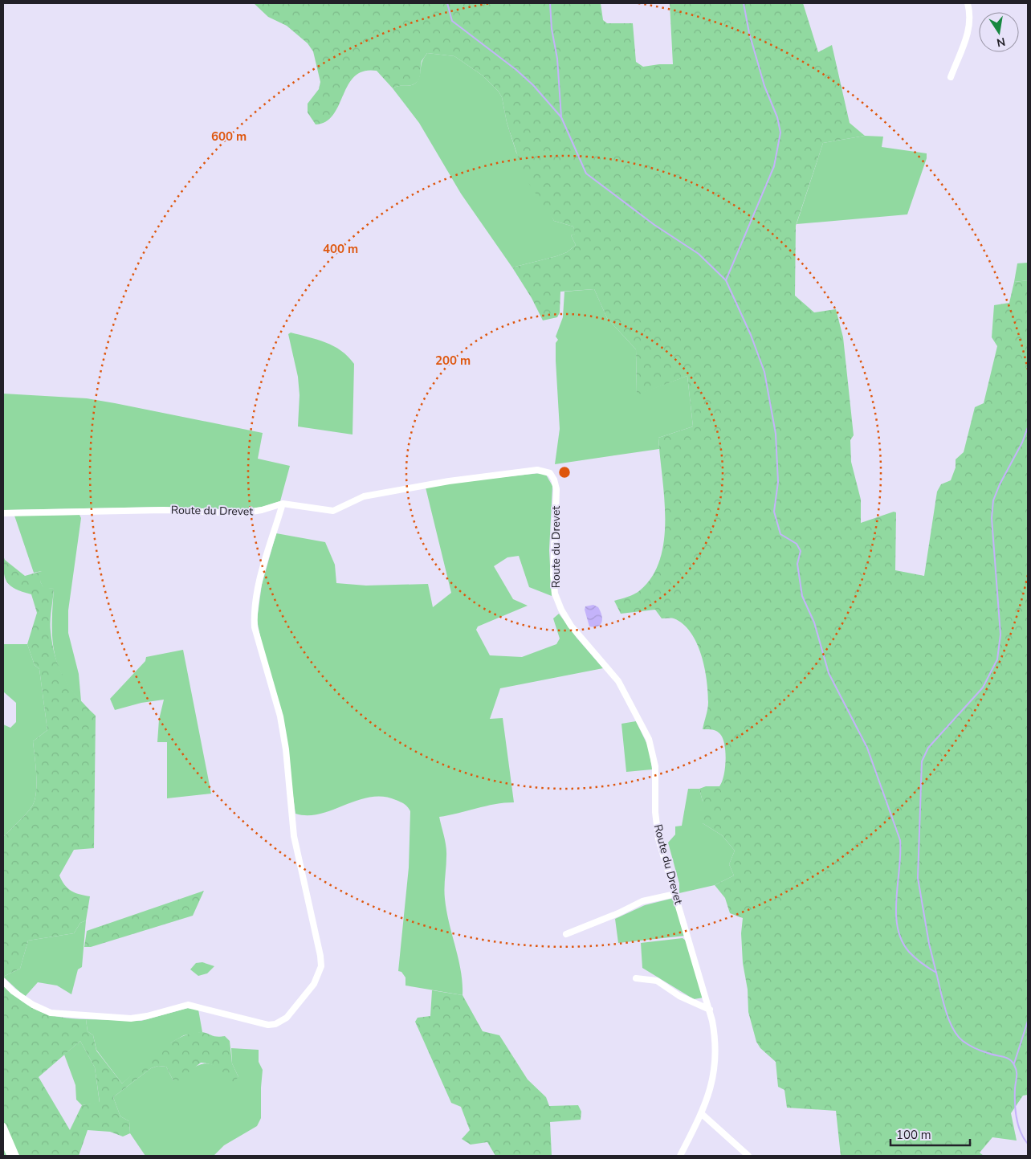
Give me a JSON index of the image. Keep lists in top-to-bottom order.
{
  "streets": {
    "street": ["Route du Drevet"]
  },
  "scale_bar": "100 m",
  "north": "bottom",
  "rings": ["600 m", "400 m", "200 m"]
}
